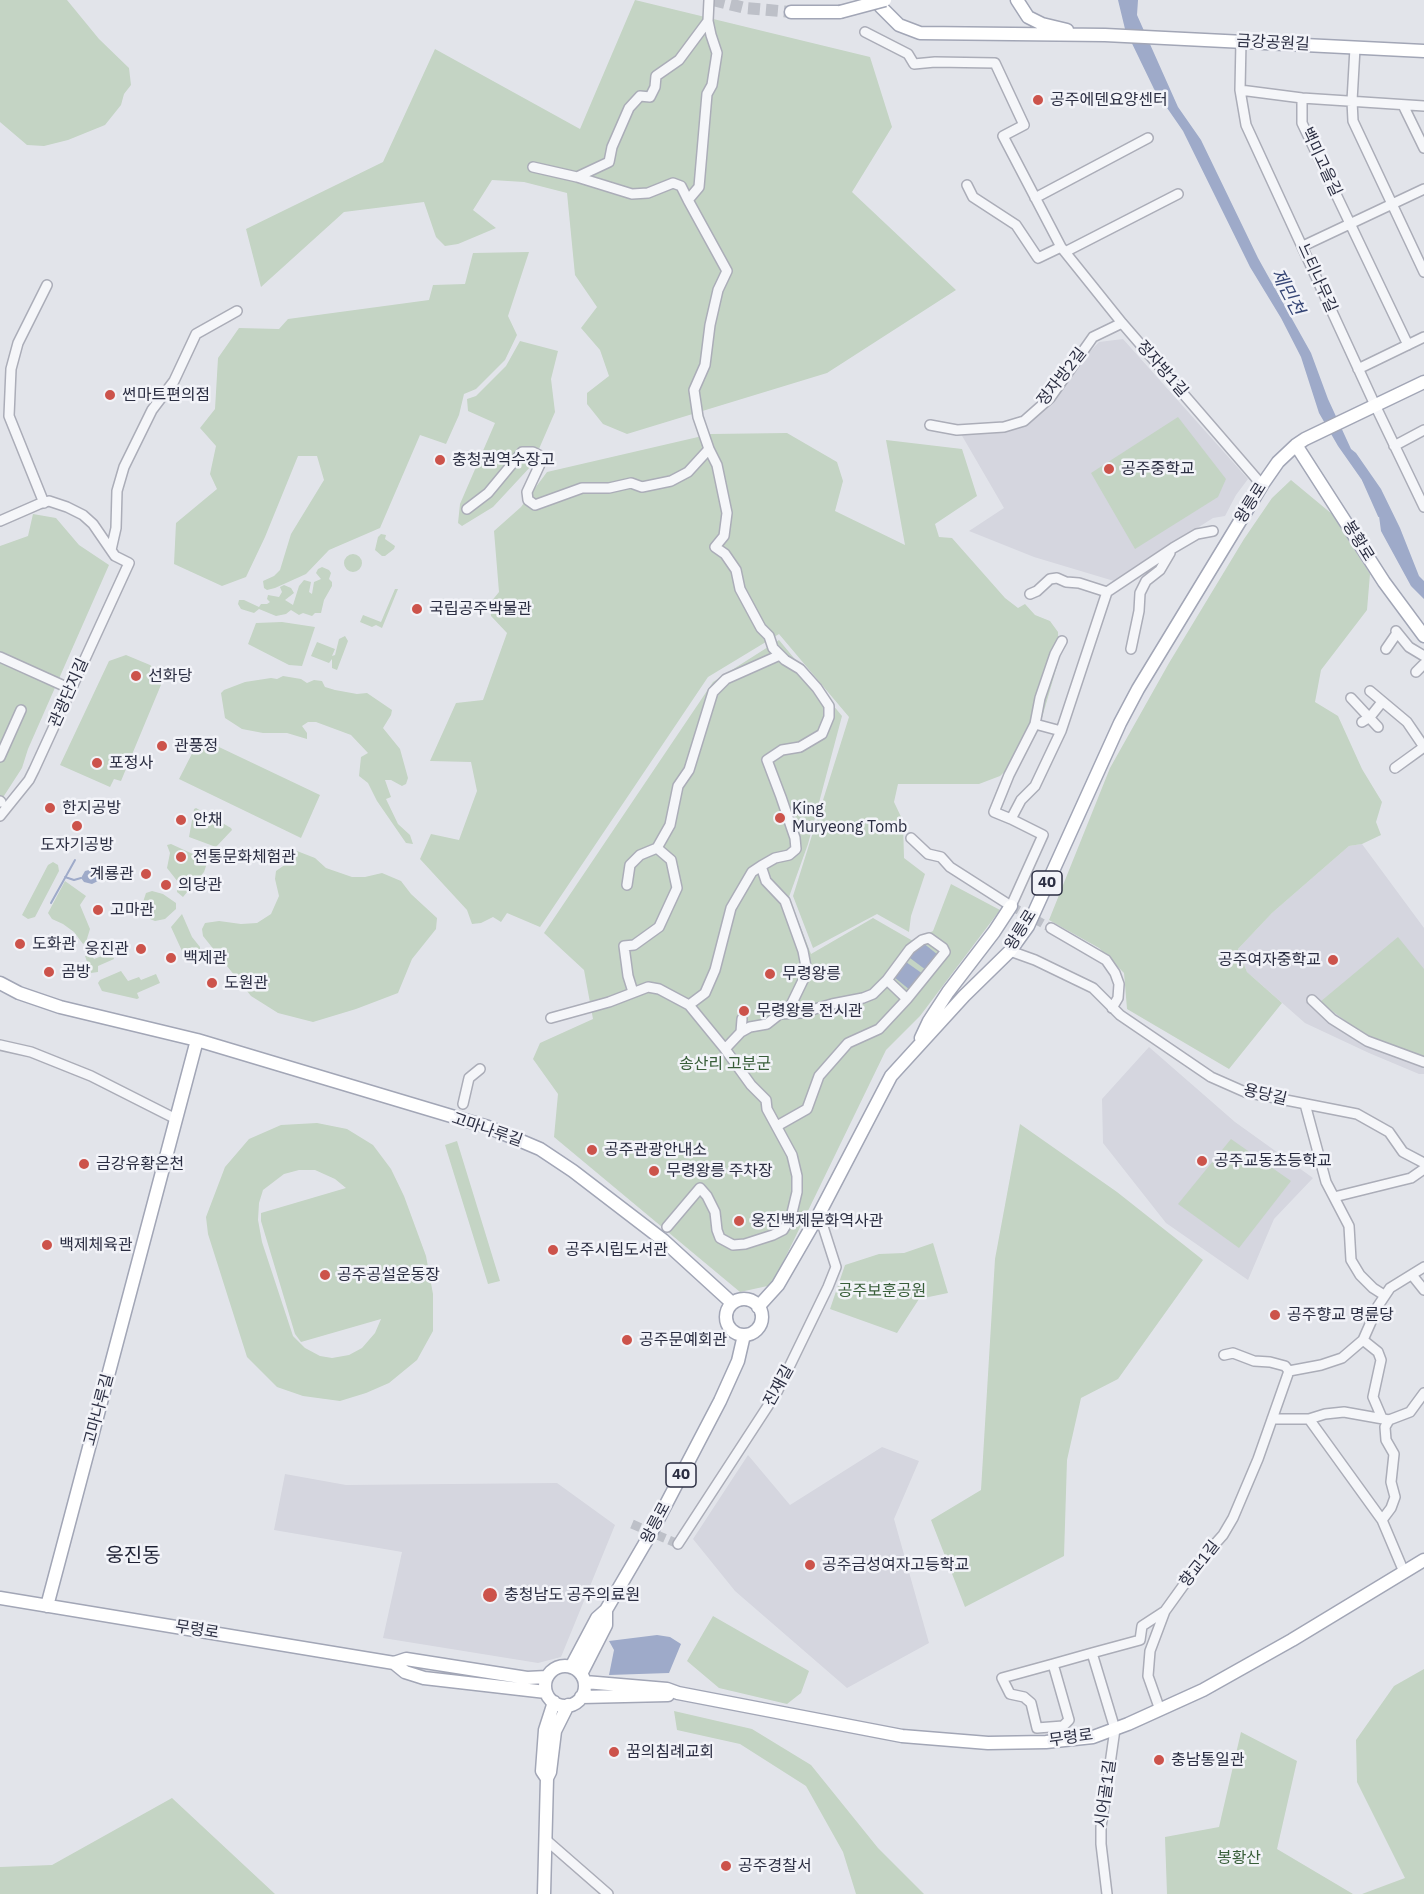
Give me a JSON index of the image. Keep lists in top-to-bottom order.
{
  "streets": {
    "main road": [
      "금강공원길",
      "왕릉로",
      "봉황로",
      "40",
      "고마나루길",
      "무령로"
    ],
    "street": [
      "백미고을길",
      "느티나무길",
      "정자방1길",
      "정자방2길",
      "관광단지길",
      "용당길",
      "진재길",
      "향교1길",
      "시어골1길"
    ]
  },
  "crossings": [
    ["금강공원길", "느티나무길"],
    ["느티나무길", "40"],
    ["정자방1길", "정자방2길"],
    ["정자방1길", "왕릉로"],
    ["왕릉로", "봉황로"],
    ["왕릉로", "40"],
    ["왕릉로", "용당길"],
    ["왕릉로", "고마나루길"],
    ["왕릉로", "진재길"],
    ["왕릉로", "무령로"],
    ["봉황로", "40"],
    ["40", "무령로"],
    ["고마나루길", "무령로"],
    ["향교1길", "무령로"],
    ["무령로", "시어골1길"]
  ],
  "districts": ["웅진동"],
  "water": ["제민천"],
  "parks": ["송산리 고분군", "공주보훈공원", "봉황산"],
  "places": [
    "공주에덴요양센터",
    "썬마트편의점",
    "충청권역수장고",
    "공주중학교",
    "국립공주박물관",
    "선화당",
    "관풍정",
    "포정사",
    "한지공방",
    "King Muryeong Tomb",
    "안채",
    "도자기공방",
    "전통문화체험관",
    "계룡관",
    "의당관",
    "고마관",
    "도화관",
    "웅진관",
    "백제관",
    "공주여자중학교",
    "곰방",
    "무령왕릉",
    "도원관",
    "무령왕릉 전시관",
    "공주관광안내소",
    "공주교동초등학교",
    "금강유황온천",
    "무령왕릉 주차장",
    "웅진백제문화역사관",
    "백제체육관",
    "공주시립도서관",
    "공주공설운동장",
    "공주향교 명륜당",
    "공주문예회관",
    "공주금성여자고등학교",
    "충청남도 공주의료원",
    "꿈의침례교회",
    "충남통일관",
    "공주경찰서"
  ]
}
